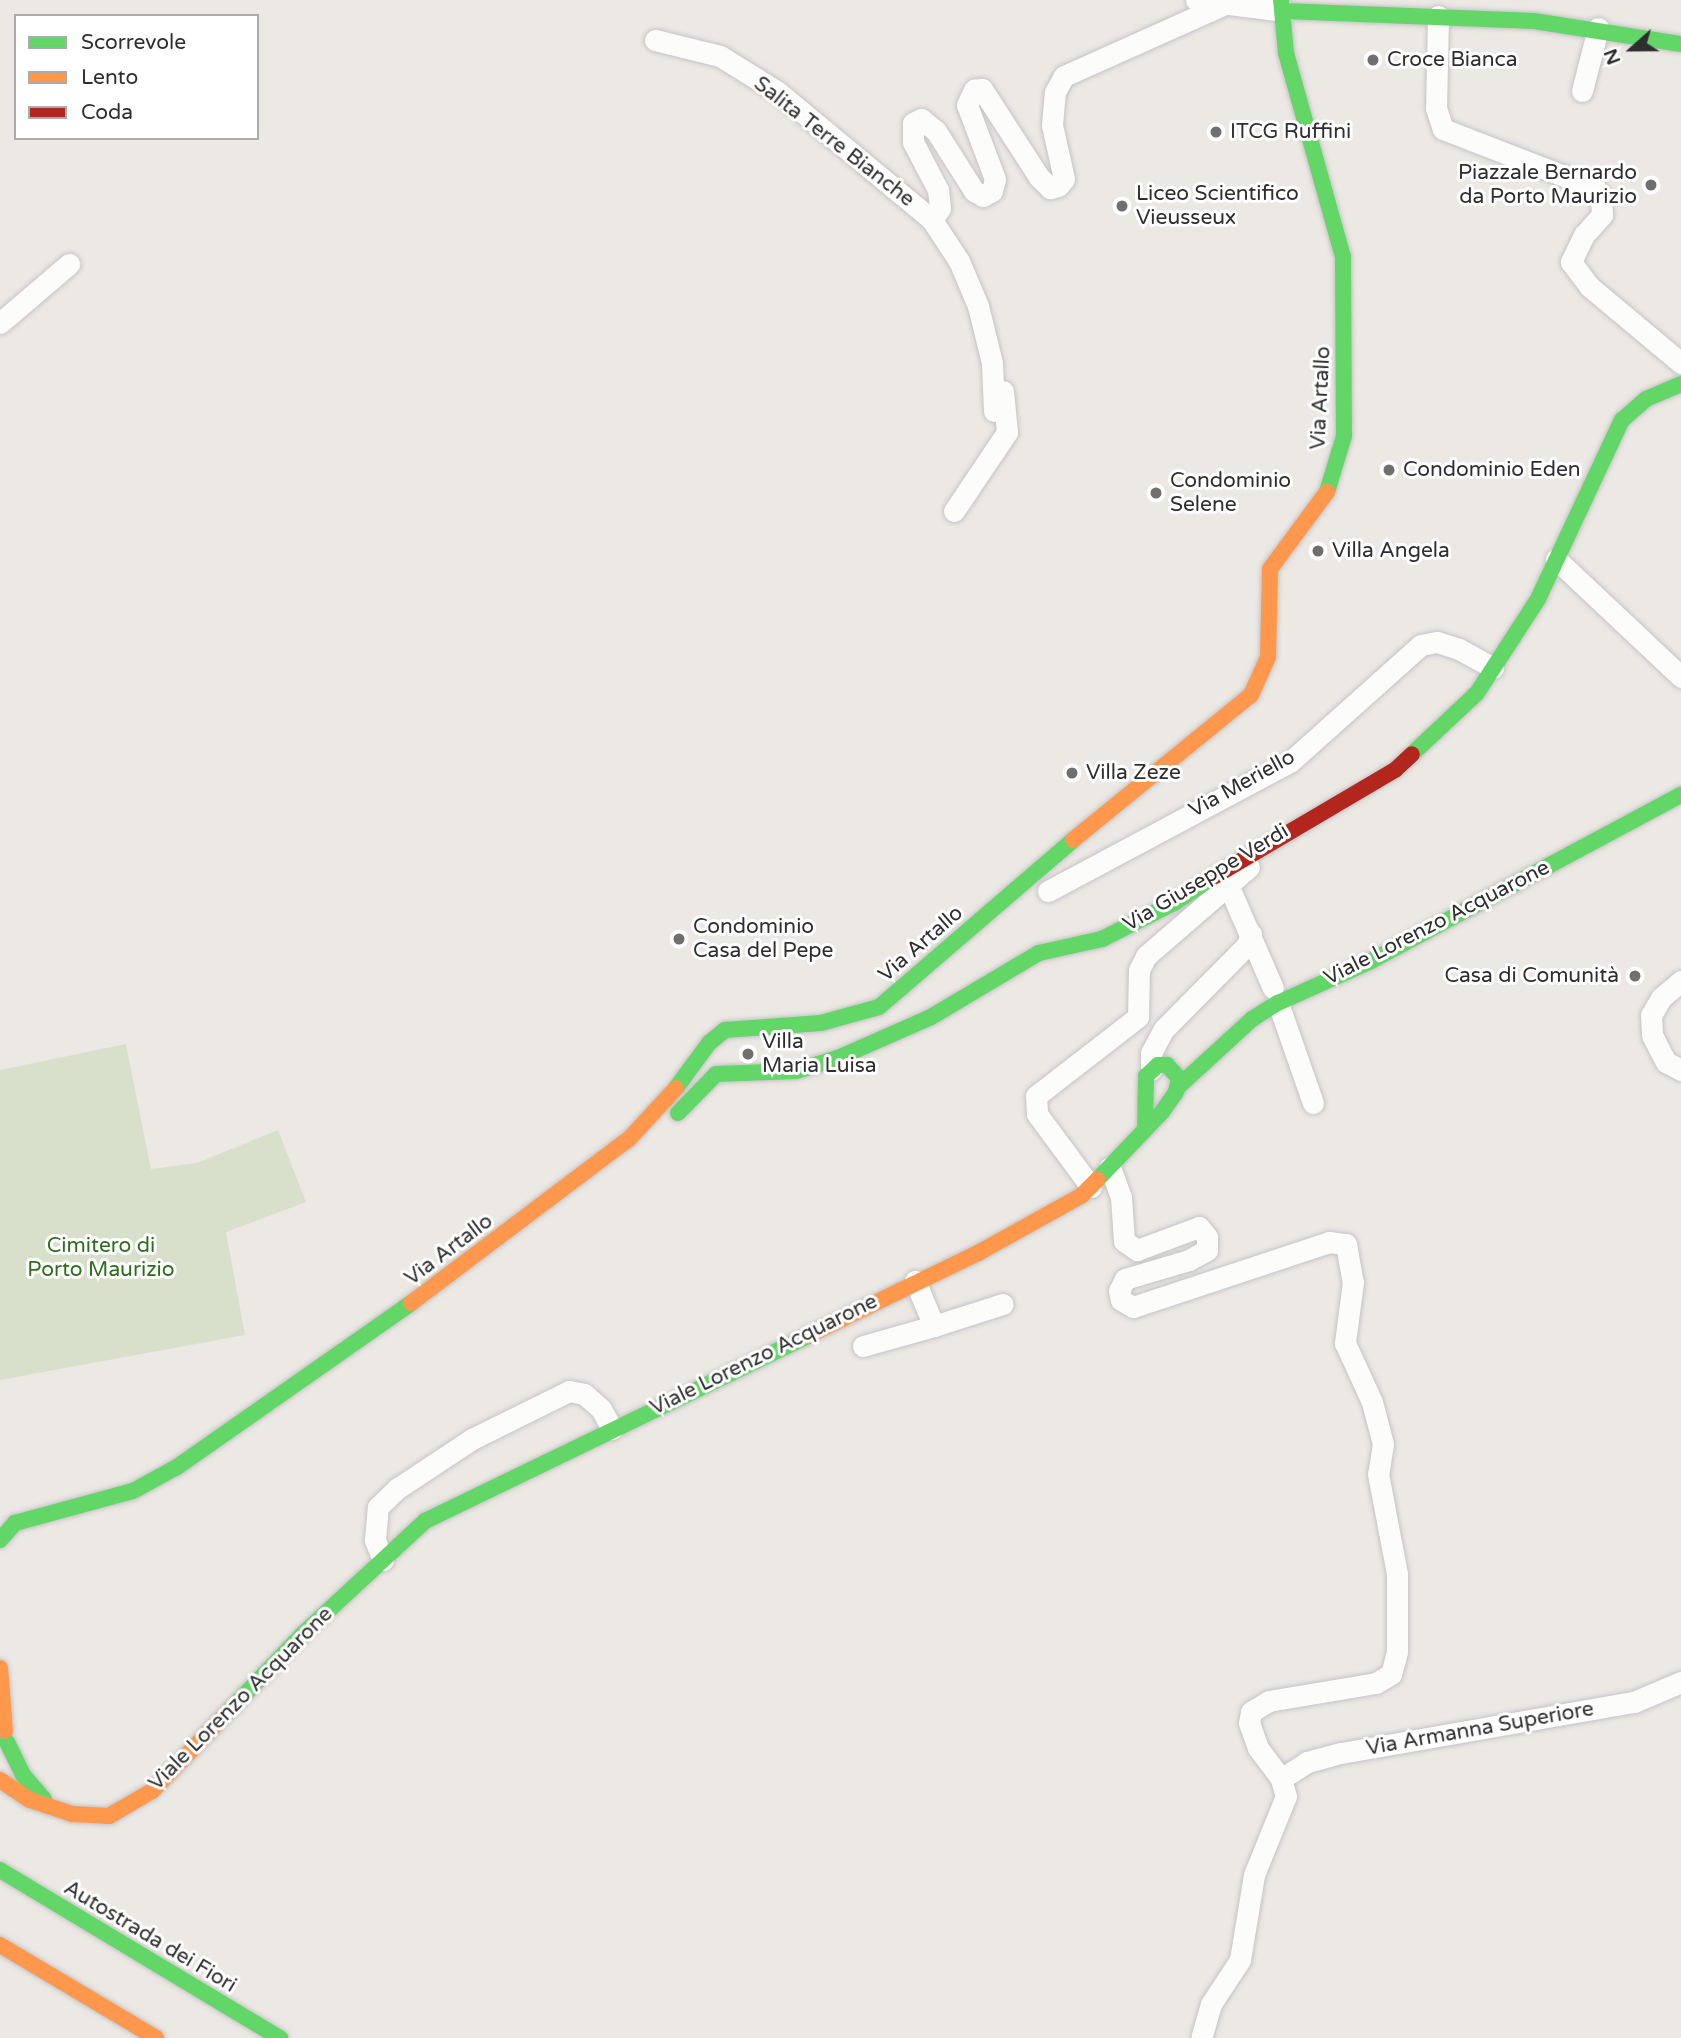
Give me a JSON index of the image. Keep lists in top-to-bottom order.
{
  "streets": {
    "main road": [
      "Via Artallo",
      "Via Giuseppe Verdi",
      "Viale Lorenzo Acquarone",
      "Autostrada dei Fiori"
    ],
    "street": ["Salita Terre Bianche", "Via Meriello", "Via Armanna Superiore"]
  },
  "crossings": [
    ["Via Meriello", "Via Giuseppe Verdi"]
  ],
  "parks": ["Cimitero di Porto Maurizio"],
  "places": [
    "Croce Bianca",
    "ITCG Ruffini",
    "Piazzale Bernardo da Porto Maurizio",
    "Liceo Scientifico Vieusseux",
    "Condominio Eden",
    "Condominio Selene",
    "Villa Angela",
    "Villa Zeze",
    "Condominio Casa del Pepe",
    "Casa di Comunità",
    "Villa Maria Luisa"
  ],
  "legend": ["Scorrevole", "Lento", "Coda"],
  "north": "left"
}
